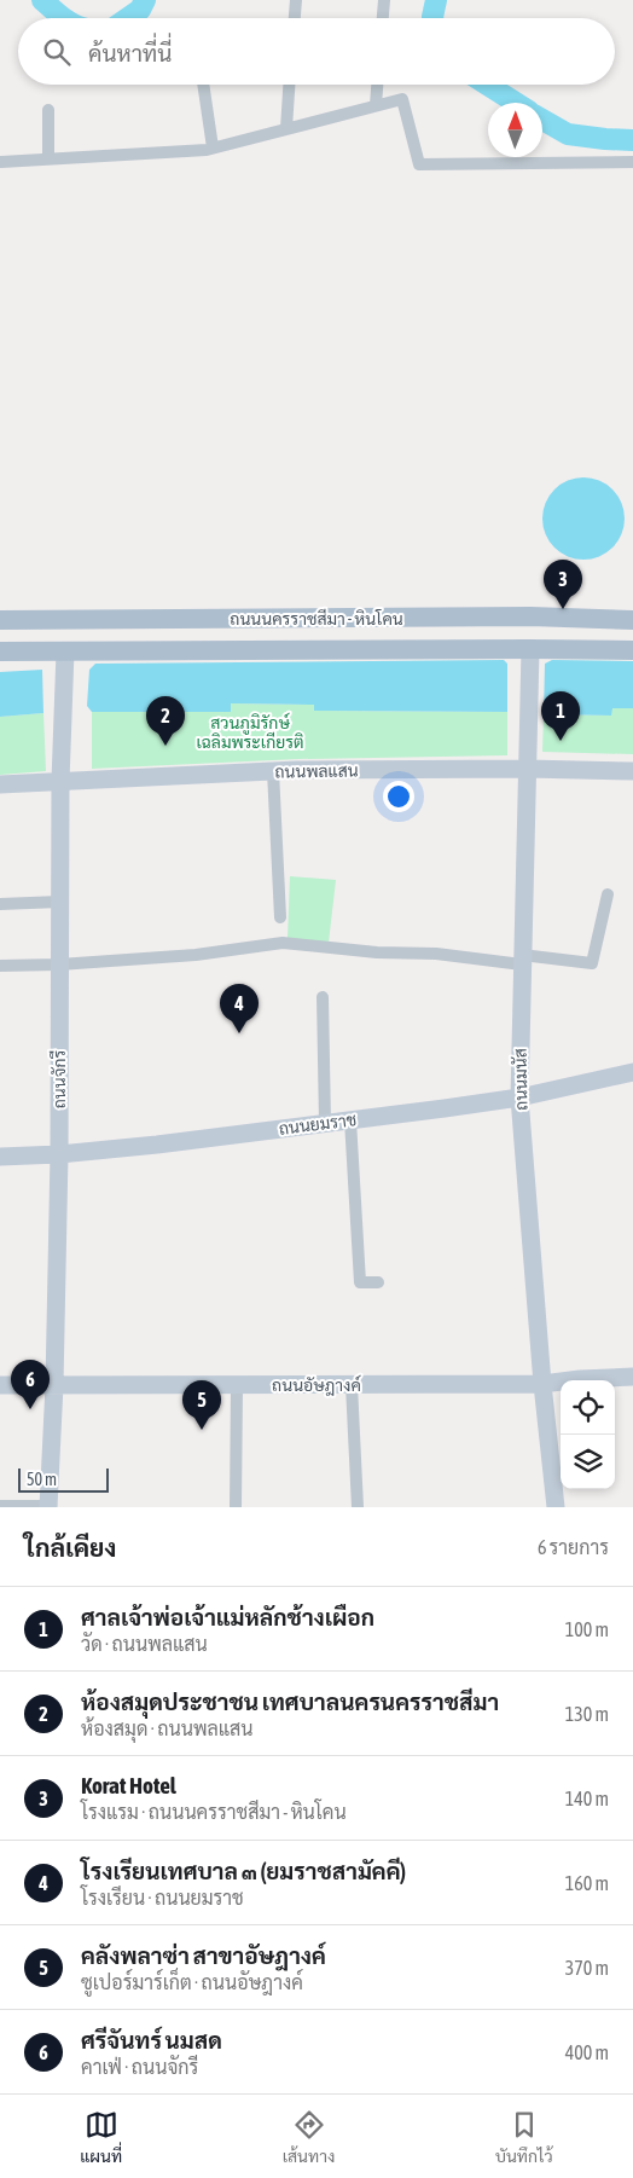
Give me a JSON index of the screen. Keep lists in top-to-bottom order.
{
  "streets": {
    "main road": ["ถนนนครราชสีมา - หินโคน"],
    "street": [
      "ถนนพลแสน",
      "ถนนจักรี",
      "ถนนมนัส",
      "ถนนยมราช",
      "ถนนอัษฎางค์"
    ]
  },
  "crossings": [
    ["ถนนนครราชสีมา - หินโคน", "ถนนจักรี"],
    ["ถนนนครราชสีมา - หินโคน", "ถนนมนัส"],
    ["ถนนพลแสน", "ถนนจักรี"],
    ["ถนนพลแสน", "ถนนมนัส"],
    ["ถนนจักรี", "ถนนยมราช"],
    ["ถนนจักรี", "ถนนอัษฎางค์"],
    ["ถนนมนัส", "ถนนยมราช"],
    ["ถนนมนัส", "ถนนอัษฎางค์"]
  ],
  "parks": ["สวนภูมิรักษ์ เฉลิมพระเกียรติ"],
  "scale_bar": "50 m",
  "north": "top",
  "page": {
    "search": "ค้นหาที่นี่",
    "pins": [
      "3",
      "1",
      "2",
      "4",
      "6",
      "5"
    ],
    "scale": "50 m",
    "heading": ["ใกล้เคียง", "6 รายการ"],
    "list": [
      {
        "mark": "1",
        "name": "ศาลเจ้าพ่อเจ้าแม่หลักช้างเผือก",
        "note": "วัด · ถนนพลแสน",
        "value": "100 m"
      },
      {
        "mark": "2",
        "name": "ห้องสมุดประชาชน เทศบาลนครนครราชสีมา",
        "note": "ห้องสมุด · ถนนพลแสน",
        "value": "130 m"
      },
      {
        "mark": "3",
        "name": "Korat Hotel",
        "note": "โรงแรม · ถนนนครราชสีมา - หินโคน",
        "value": "140 m"
      },
      {
        "mark": "4",
        "name": "โรงเรียนเทศบาล ๓ (ยมราชสามัคคี)",
        "note": "โรงเรียน · ถนนยมราช",
        "value": "160 m"
      },
      {
        "mark": "5",
        "name": "คลังพลาซ่า สาขาอัษฎางค์",
        "note": "ซูเปอร์มาร์เก็ต · ถนนอัษฎางค์",
        "value": "370 m"
      },
      {
        "mark": "6",
        "name": "ศรีจันทร์ นมสด",
        "note": "คาเฟ่ · ถนนจักรี",
        "value": "400 m"
      }
    ],
    "nav": ["แผนที่", "เส้นทาง", "บันทึกไว้"]
  }
}
